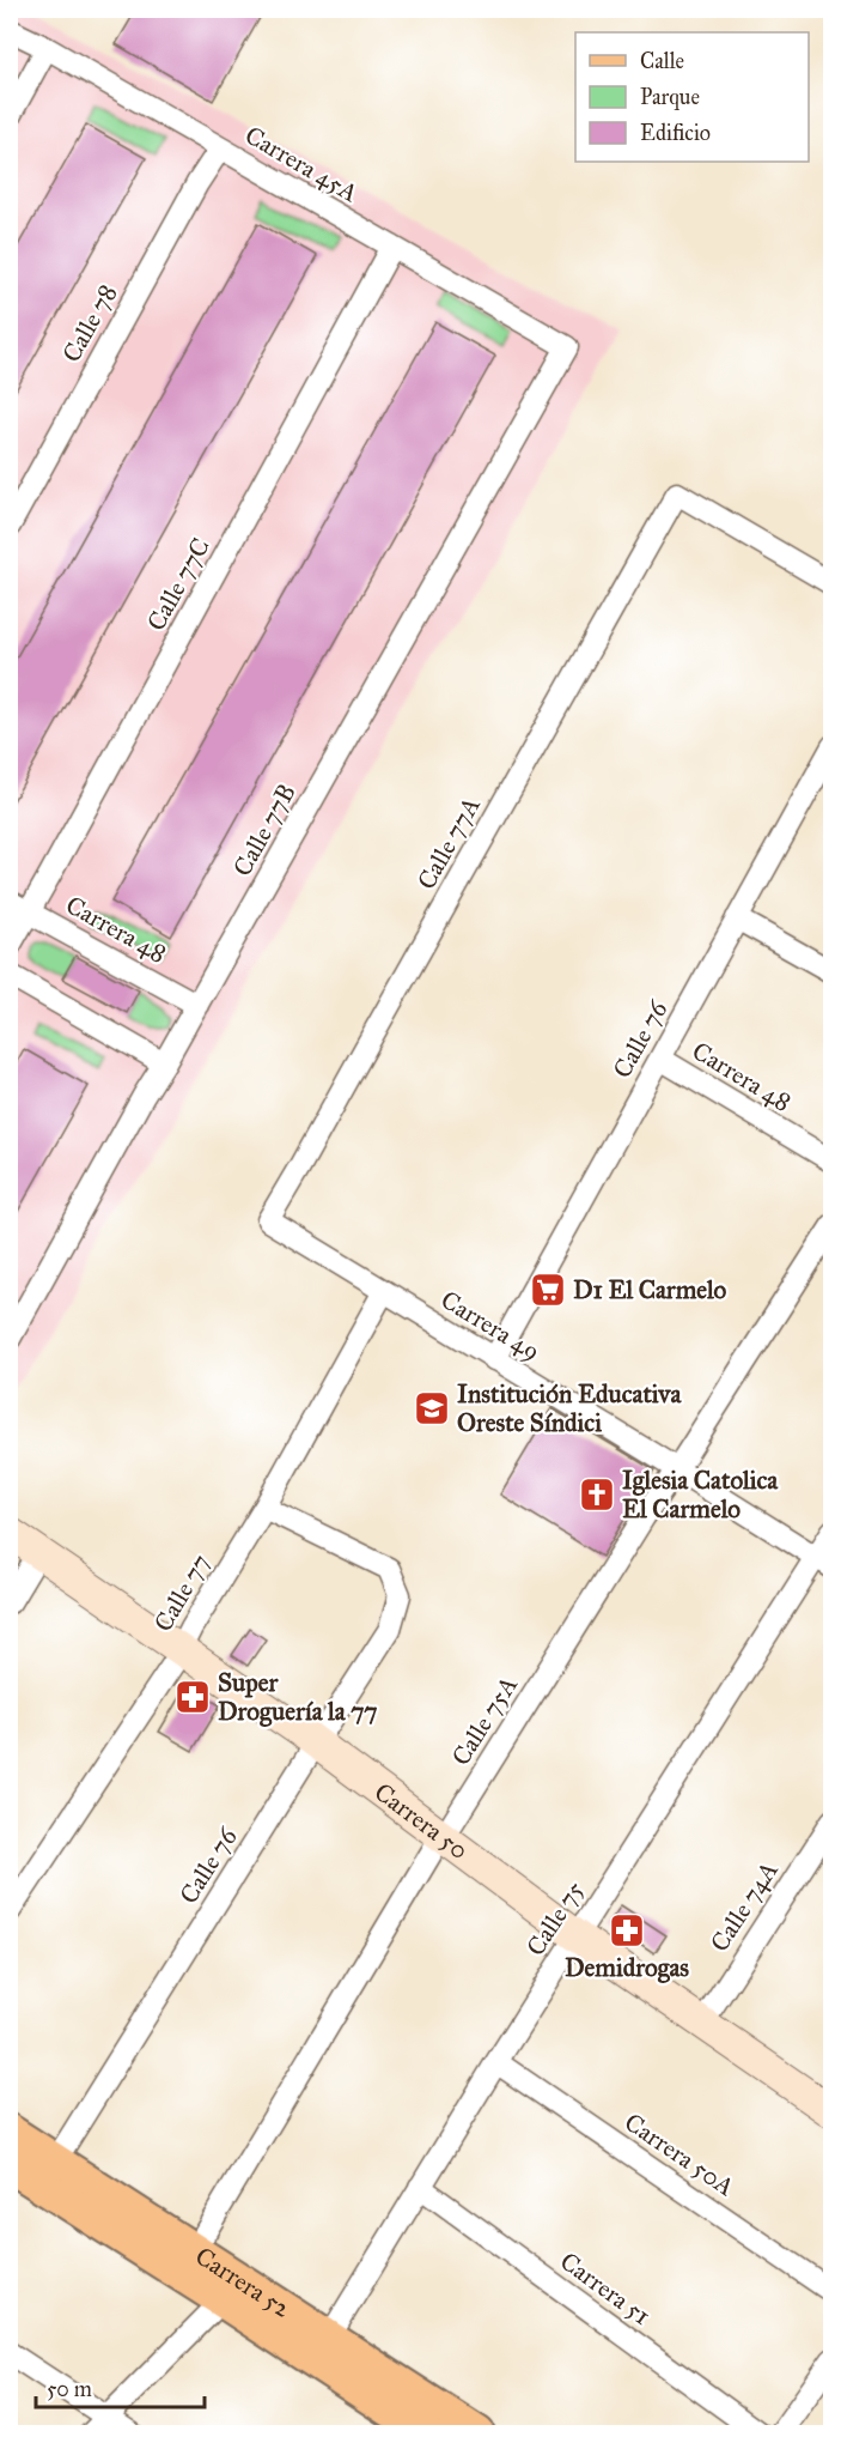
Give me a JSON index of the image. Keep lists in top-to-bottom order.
{
  "streets": {
    "main road": ["Carrera 52"],
    "street": [
      "Carrera 45A",
      "Calle 78",
      "Calle 77C",
      "Calle 77B",
      "Calle 77A",
      "Carrera 48",
      "Calle 76",
      "Carrera 49",
      "Calle 77",
      "Calle 75A",
      "Carrera 50",
      "Calle 74A",
      "Calle 75",
      "Carrera 50A",
      "Carrera 51"
    ]
  },
  "crossings": [
    ["Carrera 45A", "Calle 78"],
    ["Carrera 45A", "Calle 77C"],
    ["Carrera 45A", "Calle 77B"],
    ["Calle 77C", "Carrera 48"],
    ["Calle 77B", "Carrera 48"],
    ["Calle 77A", "Carrera 49"],
    ["Carrera 48", "Calle 76"],
    ["Calle 76", "Carrera 49"],
    ["Calle 76", "Calle 77"],
    ["Calle 76", "Carrera 50"],
    ["Calle 76", "Carrera 52"],
    ["Carrera 49", "Calle 77"],
    ["Carrera 49", "Calle 75A"],
    ["Carrera 49", "Calle 75"],
    ["Calle 77", "Carrera 50"],
    ["Calle 75A", "Carrera 50"],
    ["Calle 75A", "Carrera 52"],
    ["Carrera 50", "Calle 74A"],
    ["Carrera 50", "Calle 75"],
    ["Calle 75", "Carrera 50A"],
    ["Calle 75", "Carrera 52"],
    ["Calle 75", "Carrera 51"]
  ],
  "places": {
    "supermarket": ["D1 El Carmelo"],
    "school or university": ["Institución Educativa Oreste Síndici"],
    "church": ["Iglesia Catolica El Carmelo"],
    "pharmacy": ["Super Droguería la 77", "Demidrogas"]
  },
  "legend": ["Calle", "Parque", "Edificio"],
  "scale_bar": "50 m"
}
